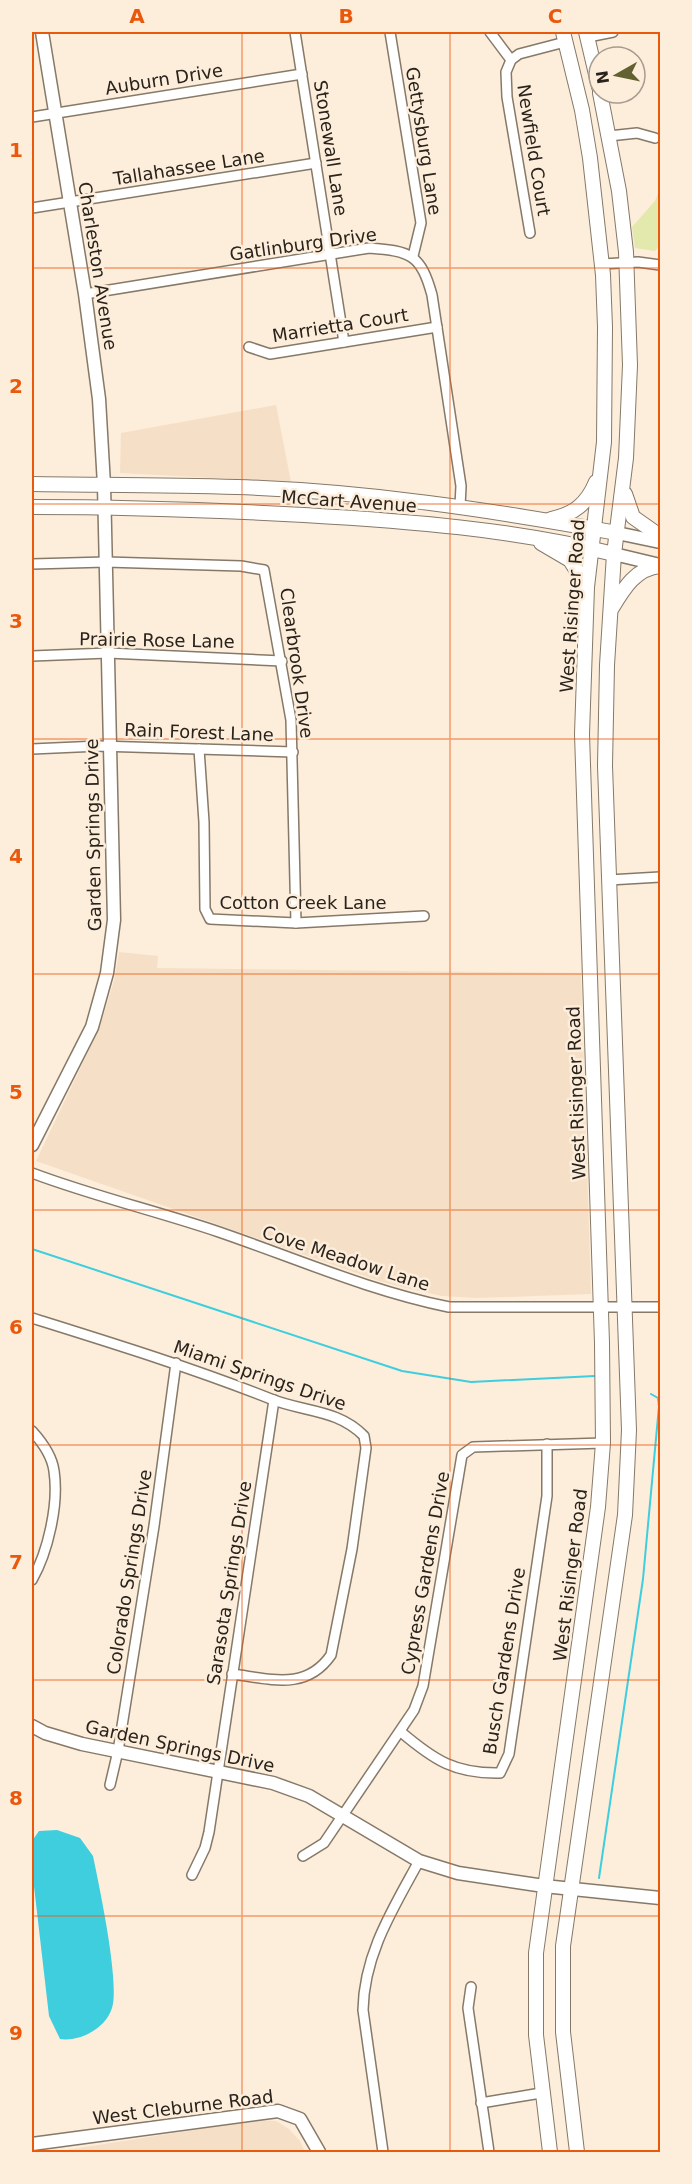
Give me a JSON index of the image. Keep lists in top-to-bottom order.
{
  "streets": {
    "main road": ["McCart Avenue", "West Risinger Road"],
    "street": [
      "Auburn Drive",
      "Gettysburg Lane",
      "Stonewall Lane",
      "Newfield Court",
      "Tallahassee Lane",
      "Gatlinburg Drive",
      "Charleston Avenue",
      "Marrietta Court",
      "Prairie Rose Lane",
      "Clearbrook Drive",
      "Rain Forest Lane",
      "Garden Springs Drive",
      "Cotton Creek Lane",
      "Cove Meadow Lane",
      "Miami Springs Drive",
      "Colorado Springs Drive",
      "Cypress Gardens Drive",
      "Sarasota Springs Drive",
      "Busch Gardens Drive",
      "West Cleburne Road"
    ]
  },
  "crossings": [
    ["Auburn Drive", "Stonewall Lane"],
    ["Auburn Drive", "Charleston Avenue"],
    ["Gettysburg Lane", "Gatlinburg Drive"],
    ["Stonewall Lane", "Tallahassee Lane"],
    ["Stonewall Lane", "Gatlinburg Drive"],
    ["Stonewall Lane", "Marrietta Court"],
    ["Newfield Court", "West Risinger Road"],
    ["Tallahassee Lane", "Charleston Avenue"],
    ["Gatlinburg Drive", "Charleston Avenue"],
    ["Charleston Avenue", "McCart Avenue"],
    ["Charleston Avenue", "Garden Springs Drive"],
    ["McCart Avenue", "West Risinger Road"],
    ["McCart Avenue", "Garden Springs Drive"],
    ["West Risinger Road", "Garden Springs Drive"],
    ["West Risinger Road", "Cove Meadow Lane"],
    ["West Risinger Road", "Cypress Gardens Drive"],
    ["Prairie Rose Lane", "Clearbrook Drive"],
    ["Prairie Rose Lane", "Garden Springs Drive"],
    ["Clearbrook Drive", "Rain Forest Lane"],
    ["Clearbrook Drive", "Garden Springs Drive"],
    ["Clearbrook Drive", "Cotton Creek Lane"],
    ["Rain Forest Lane", "Garden Springs Drive"],
    ["Rain Forest Lane", "Cotton Creek Lane"],
    ["Garden Springs Drive", "Colorado Springs Drive"],
    ["Garden Springs Drive", "Cypress Gardens Drive"],
    ["Garden Springs Drive", "Sarasota Springs Drive"],
    ["Miami Springs Drive", "Colorado Springs Drive"],
    ["Miami Springs Drive", "Sarasota Springs Drive"],
    ["Cypress Gardens Drive", "Busch Gardens Drive"]
  ],
  "north": "left",
  "grid": {
    "columns": ["A", "B", "C"],
    "rows": [
      "1",
      "2",
      "3",
      "4",
      "5",
      "6",
      "7",
      "8",
      "9"
    ]
  }
}
